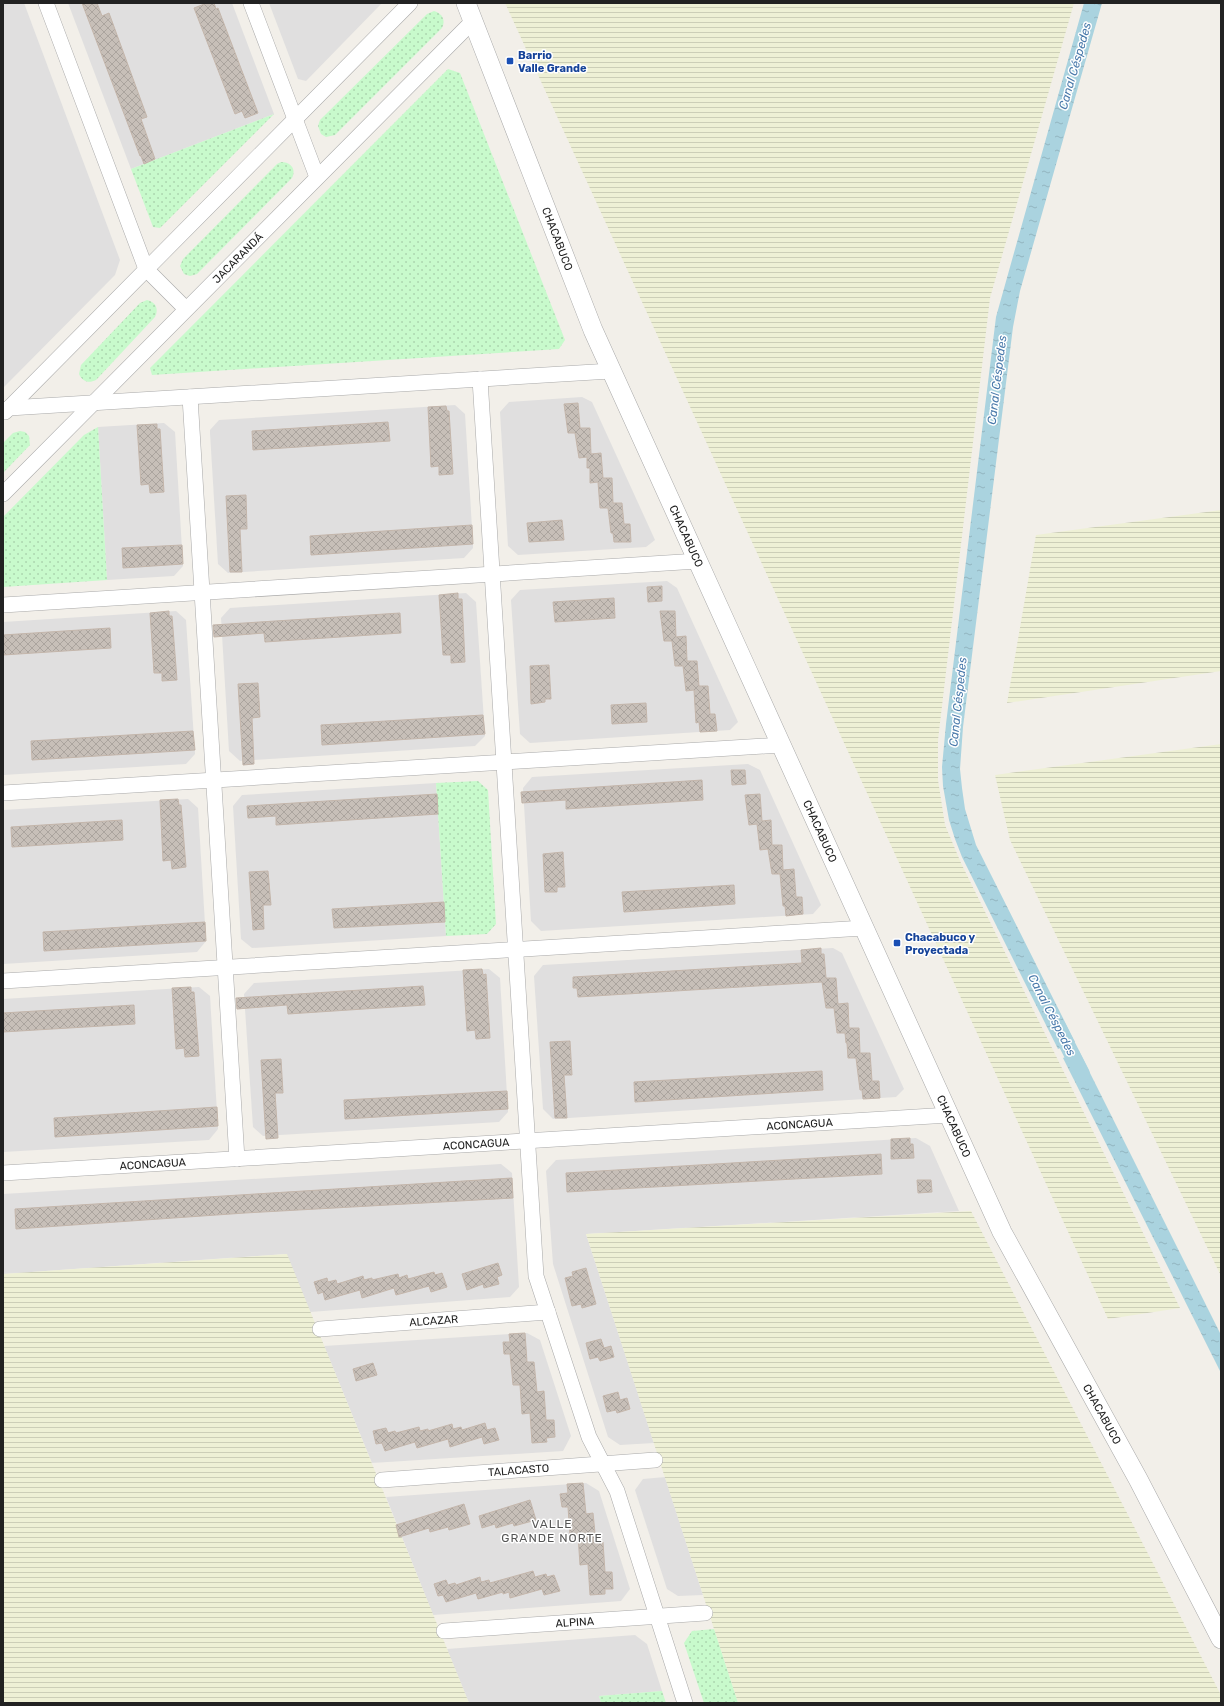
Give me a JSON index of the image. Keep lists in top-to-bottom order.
{
  "streets": {
    "street": [
      "CHACABUCO",
      "JACARANDÁ",
      "ACONCAGUA",
      "ALCAZAR",
      "TALACASTO",
      "ALPINA"
    ]
  },
  "crossings": [
    ["CHACABUCO", "JACARANDÁ"],
    ["CHACABUCO", "ACONCAGUA"]
  ],
  "districts": ["VALLE GRANDE NORTE"],
  "water": ["Canal Céspedes"],
  "places": {
    "transit": ["Barrio Valle Grande", "Chacabuco y Proyectada"]
  }
}
